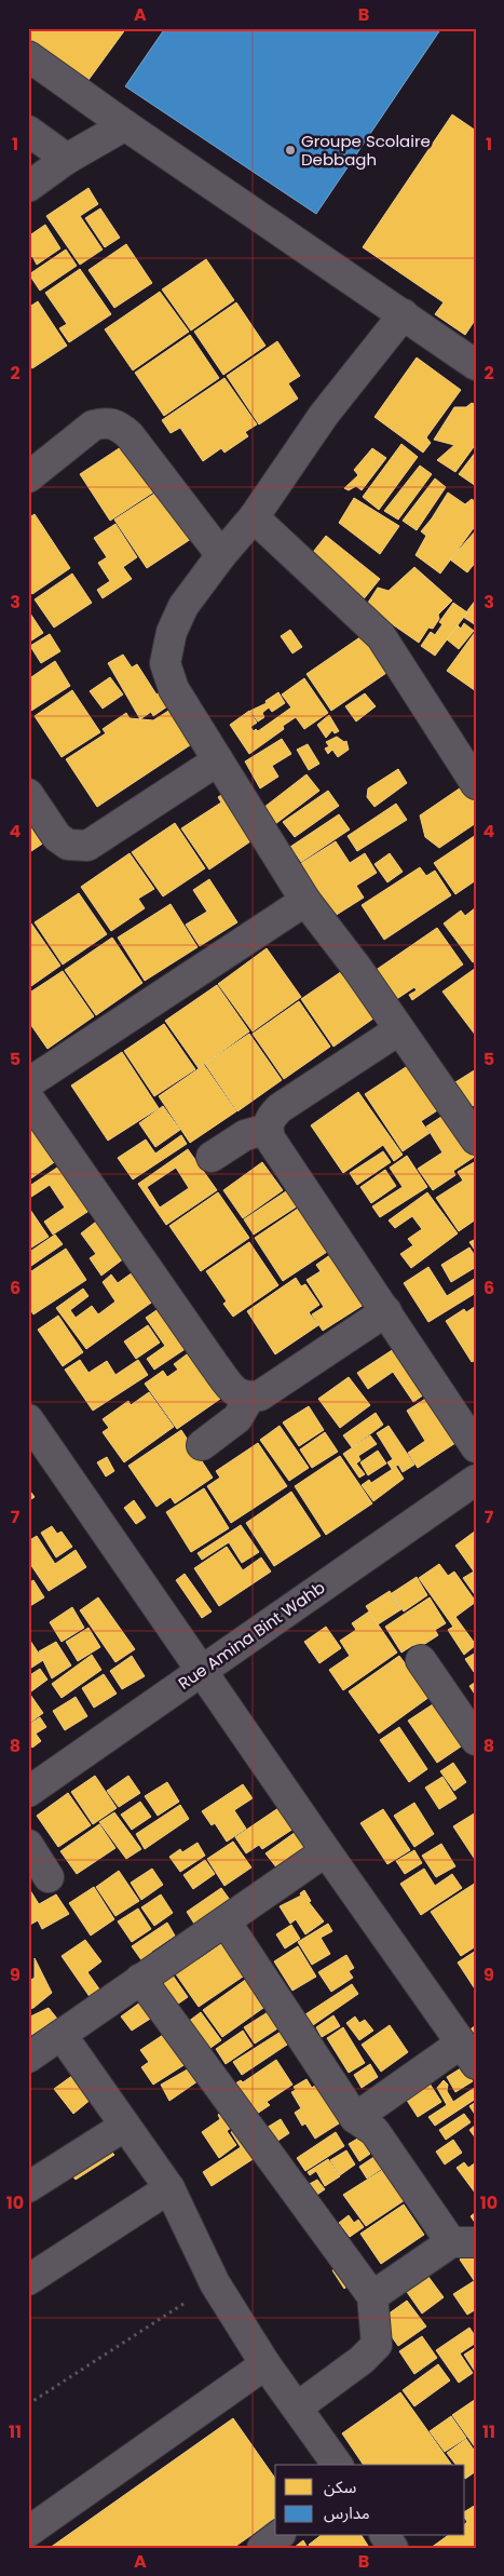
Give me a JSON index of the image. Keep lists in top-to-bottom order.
{
  "streets": {
    "street": ["Rue Amina Bint Wahb"]
  },
  "places": ["Groupe Scolaire Debbagh"],
  "legend": ["سكن", "مدارس"],
  "grid": {
    "columns": ["A", "B"],
    "rows": [
      "1",
      "2",
      "3",
      "4",
      "5",
      "6",
      "7",
      "8",
      "9",
      "10",
      "11"
    ]
  }
}
